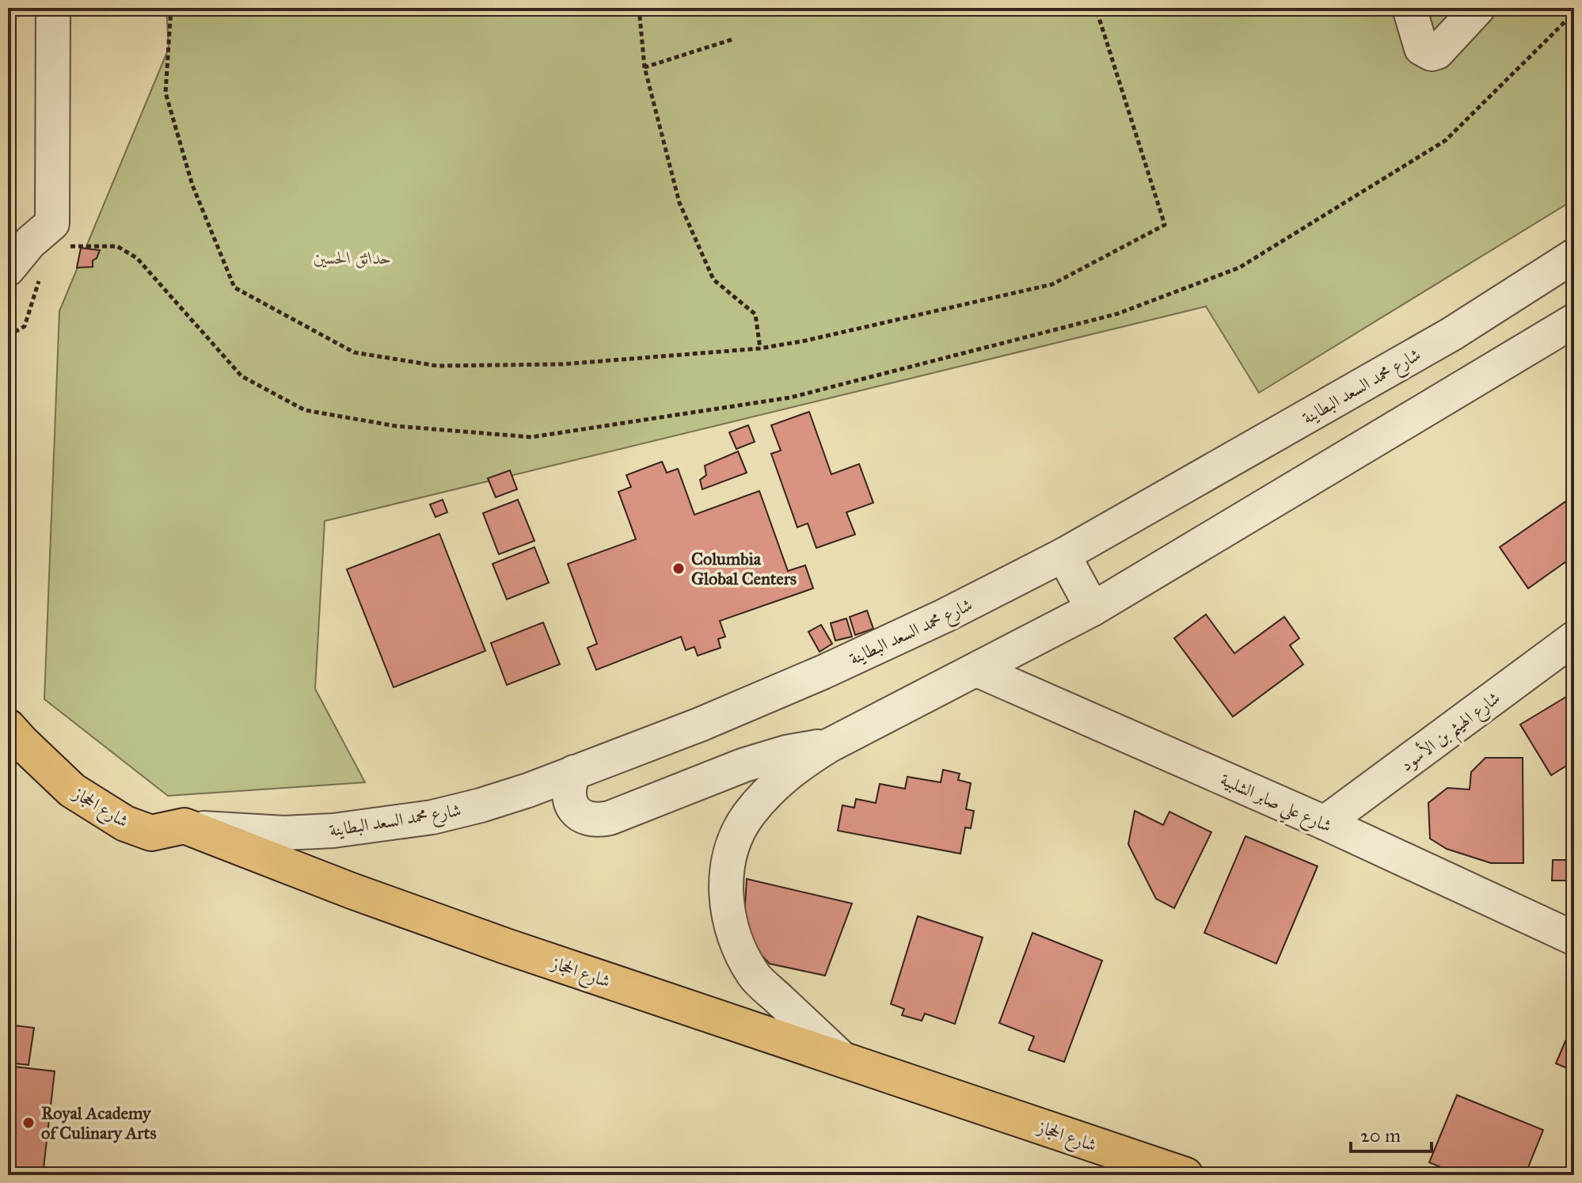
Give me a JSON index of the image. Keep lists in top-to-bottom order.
{
  "streets": {
    "main road": ["شارع الحجاز"],
    "street": ["شارع محمد السعد البطاينة", "شارع الهيثم بن الأسود", "شارع علي صابر الشلبية"]
  },
  "crossings": [
    ["شارع محمد السعد البطاينة", "شارع الحجاز"],
    ["شارع الهيثم بن الأسود", "شارع علي صابر الشلبية"]
  ],
  "parks": ["حدائق الحسين"],
  "places": ["Columbia Global Centers", "Royal Academy of Culinary Arts"],
  "scale_bar": "20 m"
}
